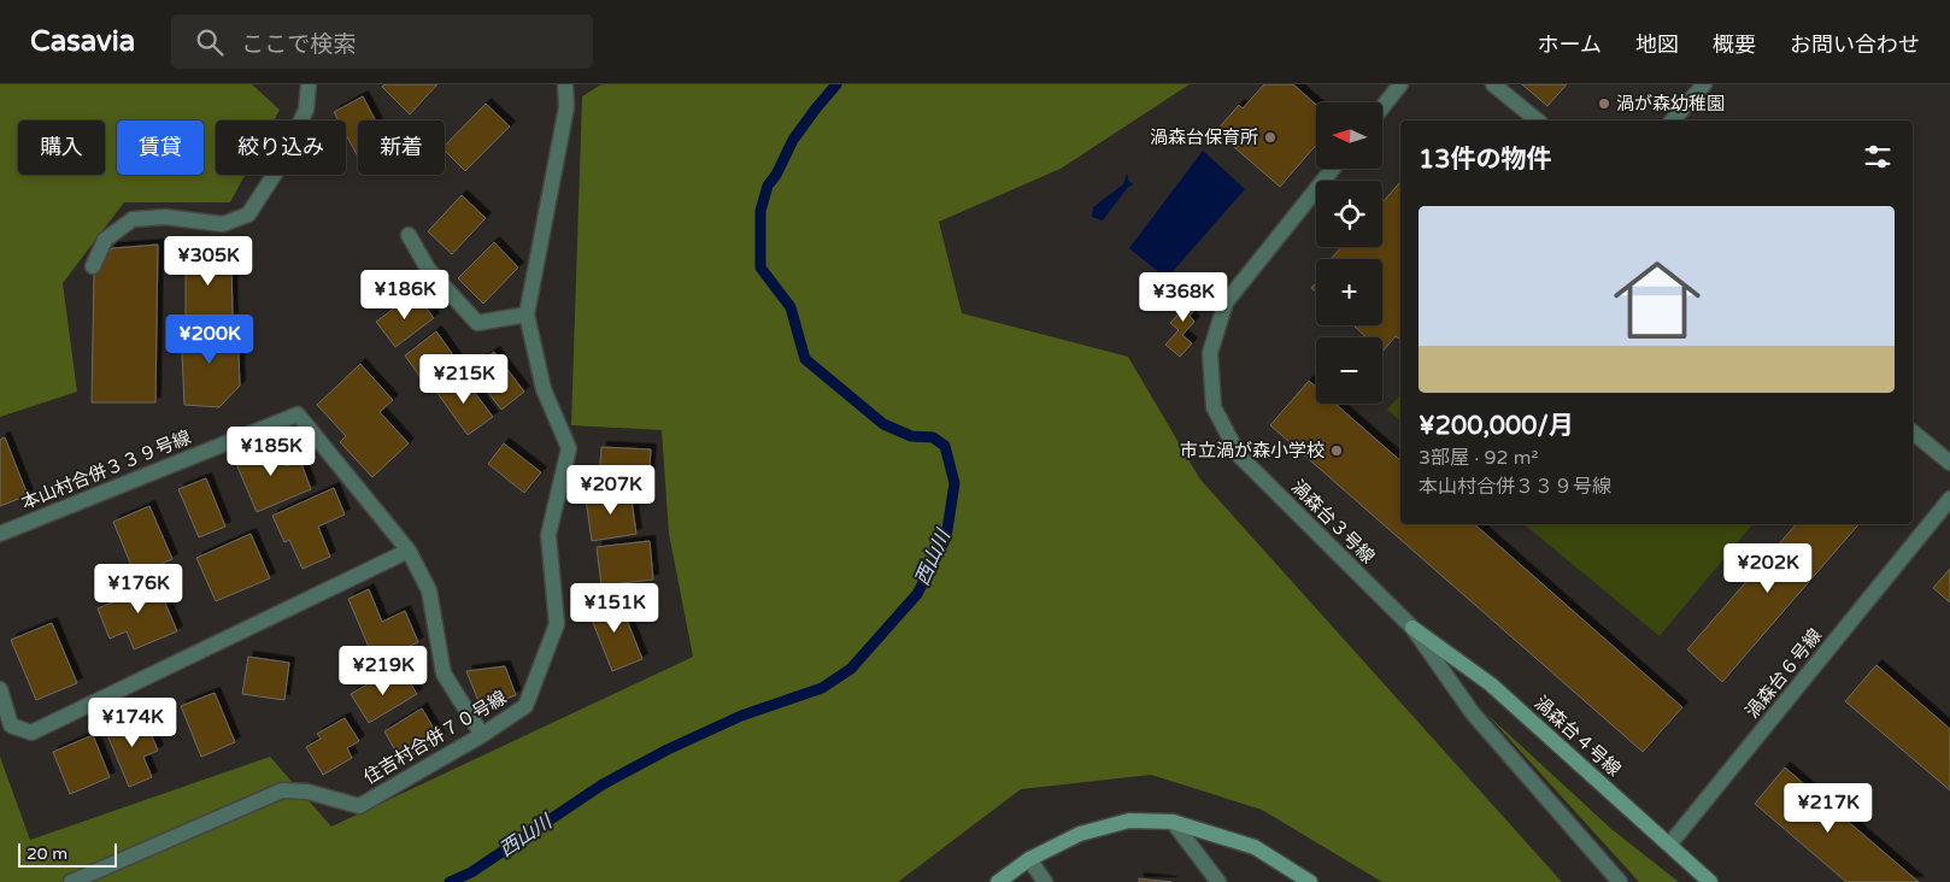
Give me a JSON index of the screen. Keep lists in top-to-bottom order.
{
  "streets": {
    "street": [
      "本山村合併３３９号線",
      "渦森台３号線",
      "渦森台６号線",
      "渦森台４号線",
      "住吉村合併７０号線"
    ]
  },
  "crossings": [
    ["本山村合併３３９号線", "住吉村合併７０号線"],
    ["渦森台３号線", "渦森台４号線"],
    ["渦森台６号線", "渦森台４号線"]
  ],
  "water": ["西山川"],
  "places": ["渦が森幼稚園", "渦森台保育所", "市立渦が森小学校"],
  "scale_bar": "20 m",
  "north": "left",
  "page": {
    "header": "Casavia",
    "search": "ここで検索",
    "nav": [
      "ホーム",
      "地図",
      "概要",
      "お問い合わせ"
    ],
    "map_buttons": ["+", "−"],
    "chip": [
      "購入",
      "賃貸",
      "絞り込み",
      "新着"
    ],
    "heading": "13件の物件",
    "list": [
      {
        "name": "¥200,000/月",
        "note": "3部屋 · 92 m² · 本山村合併３３９号線"
      }
    ],
    "price": [
      "¥305K",
      "¥186K",
      "¥368K",
      "¥200K",
      "¥215K",
      "¥185K",
      "¥207K",
      "¥202K",
      "¥176K",
      "¥151K",
      "¥219K",
      "¥174K",
      "¥217K"
    ],
    "scale": "20 m"
  }
}
